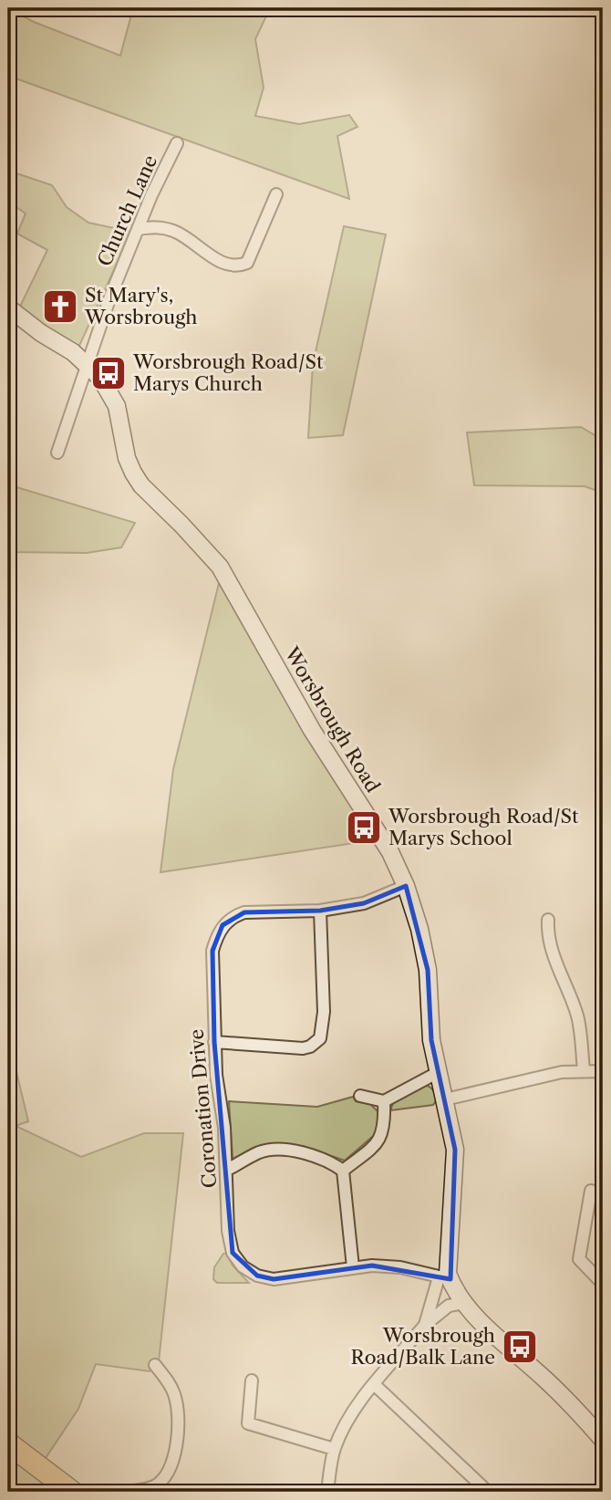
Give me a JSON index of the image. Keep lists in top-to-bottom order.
{
  "streets": {
    "street": ["Church Lane", "Worsbrough Road", "Coronation Drive"]
  },
  "crossings": [
    ["Church Lane", "Worsbrough Road"],
    ["Worsbrough Road", "Coronation Drive"]
  ],
  "places": {
    "church": ["St Mary's, Worsbrough"],
    "bus stop": ["Worsbrough Road/St Marys Church", "Worsbrough Road/St Marys School", "Worsbrough Road/Balk Lane"]
  }
}
